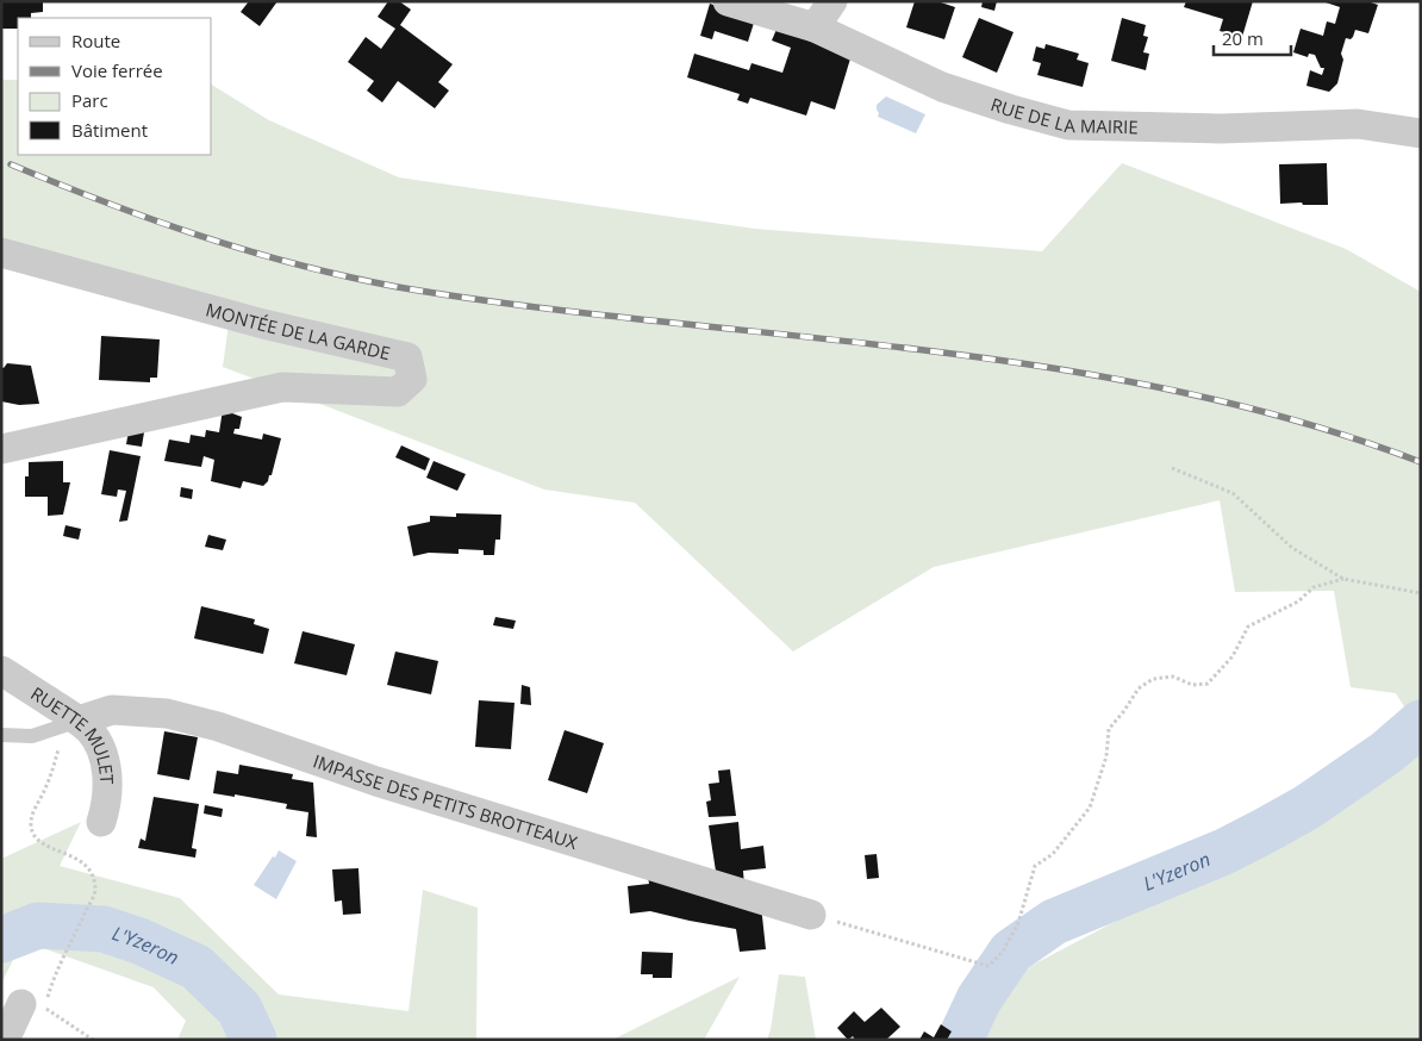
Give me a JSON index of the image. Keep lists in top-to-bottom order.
{
  "streets": {
    "street": [
      "RUE DE LA MAIRIE",
      "MONTÉE DE LA GARDE",
      "RUETTE MULET",
      "IMPASSE DES PETITS BROTTEAUX"
    ]
  },
  "crossings": [
    ["RUETTE MULET", "IMPASSE DES PETITS BROTTEAUX"]
  ],
  "water": ["L'Yzeron"],
  "legend": [
    "Route",
    "Voie ferrée",
    "Parc",
    "Bâtiment"
  ],
  "scale_bar": "20 m"
}
